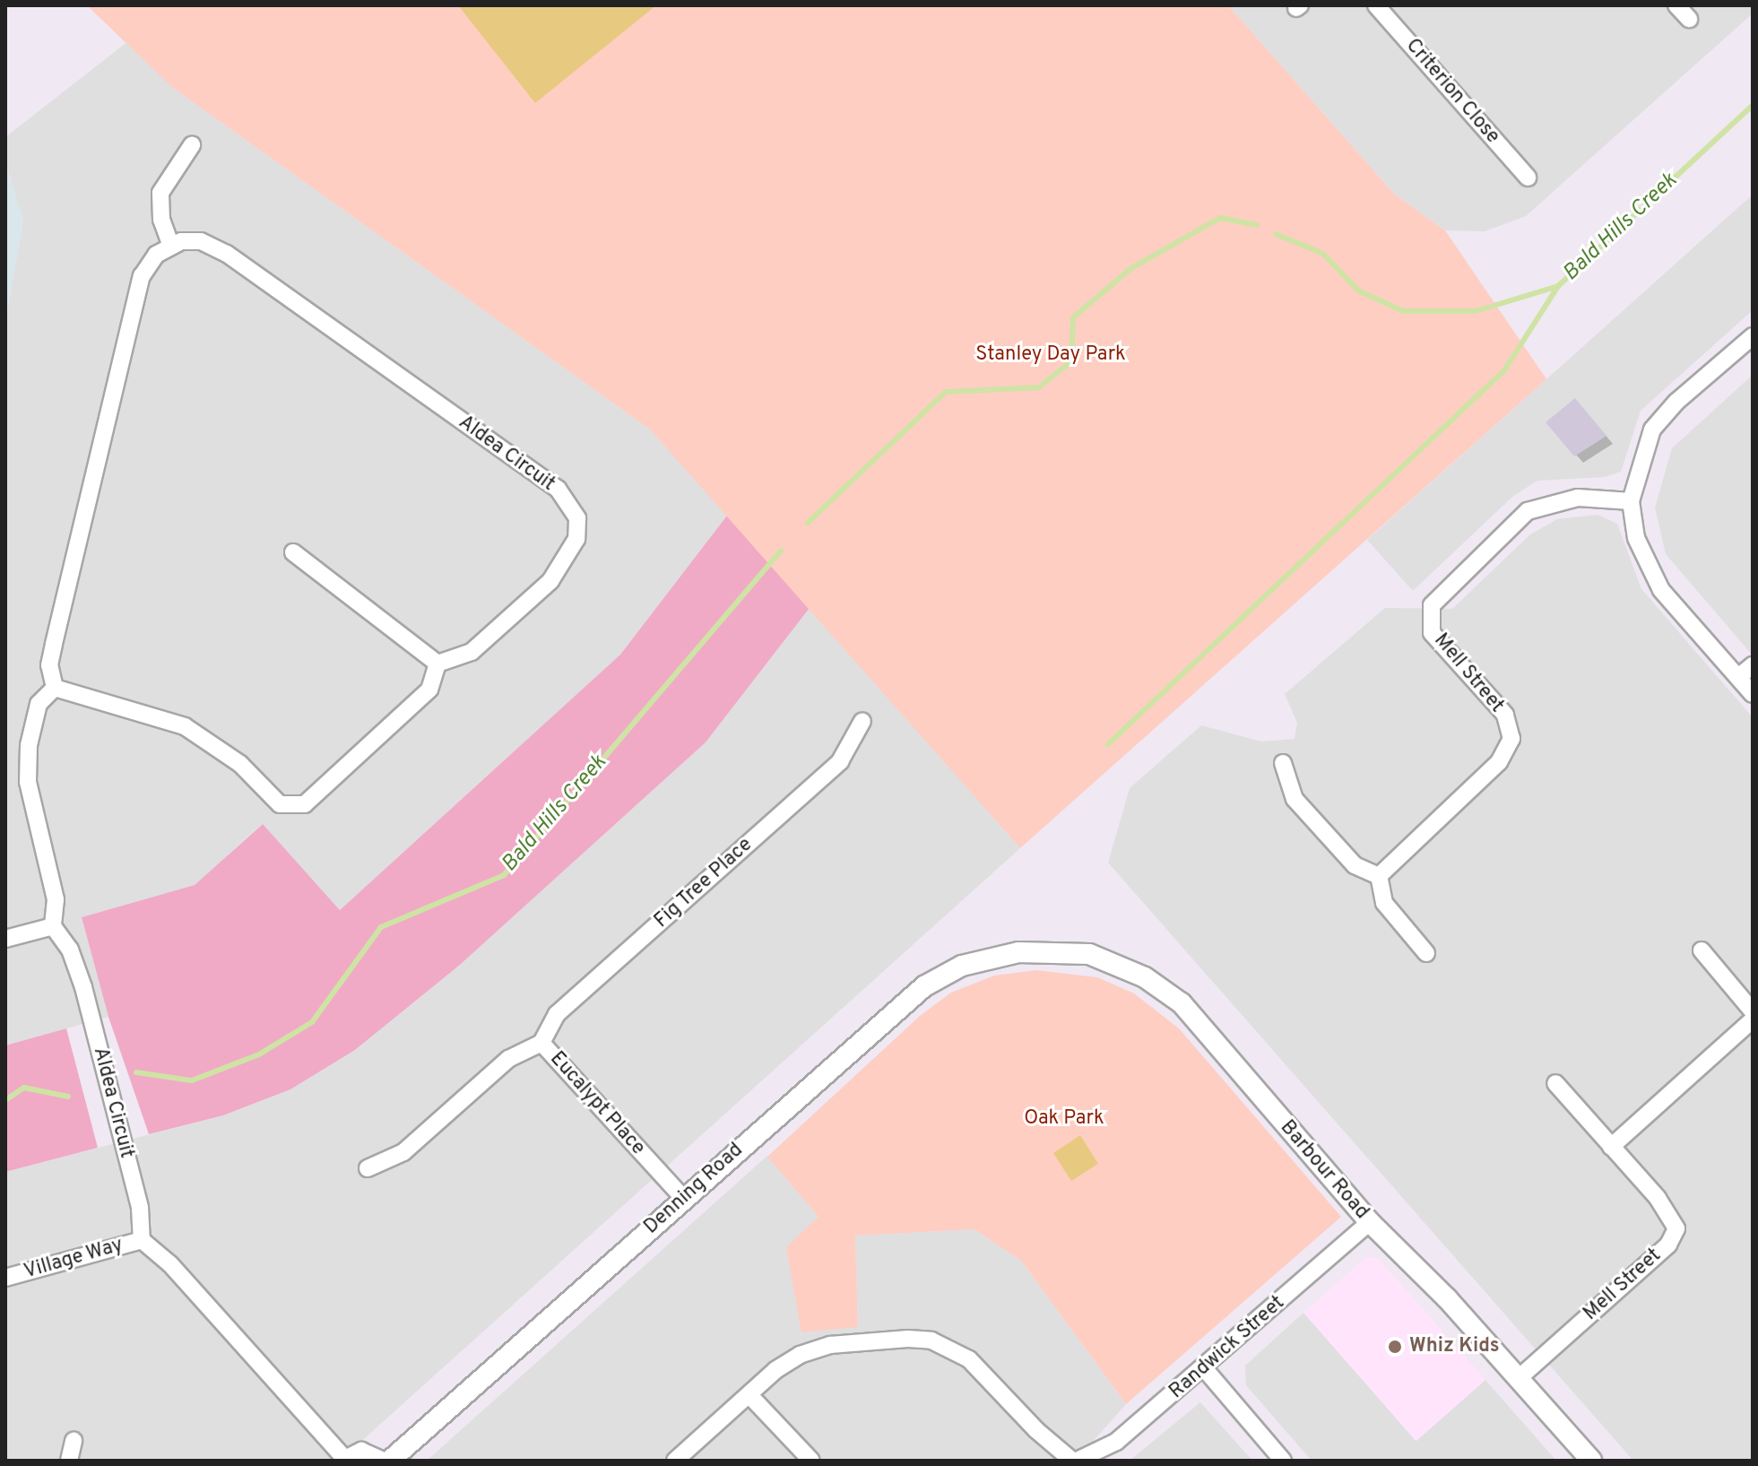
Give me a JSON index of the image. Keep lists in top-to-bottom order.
{
  "streets": {
    "street": [
      "Criterion Close",
      "Aldea Circuit",
      "Mell Street",
      "Fig Tree Place",
      "Eucalypt Place",
      "Barbour Road",
      "Denning Road",
      "Village Way",
      "Randwick Street"
    ]
  },
  "crossings": [
    ["Aldea Circuit", "Village Way"],
    ["Mell Street", "Barbour Road"],
    ["Fig Tree Place", "Eucalypt Place"],
    ["Eucalypt Place", "Denning Road"],
    ["Barbour Road", "Denning Road"],
    ["Barbour Road", "Randwick Street"]
  ],
  "water": ["Bald Hills Creek"],
  "parks": ["Stanley Day Park", "Oak Park"],
  "places": ["Whiz Kids"]
}
